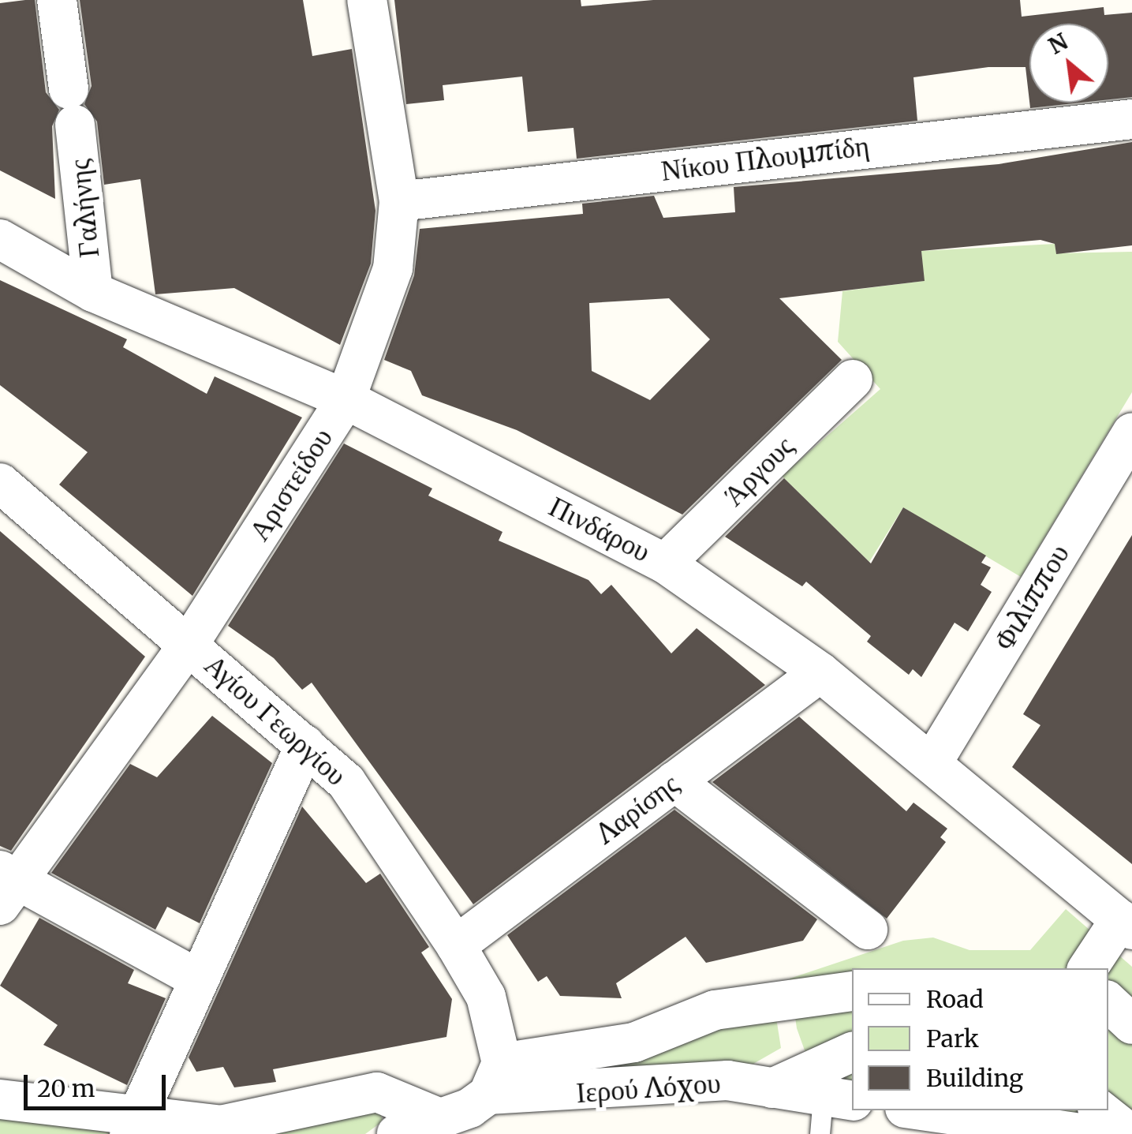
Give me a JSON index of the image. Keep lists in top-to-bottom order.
{
  "streets": {
    "street": [
      "Νίκου Πλουμπίδη",
      "Γαλήνης",
      "Άργους",
      "Αριστείδου",
      "Πινδάρου",
      "Φιλίππου",
      "Αγίου Γεωργίου",
      "Λαρίσης",
      "Ιερού Λόχου"
    ]
  },
  "crossings": [
    ["Νίκου Πλουμπίδη", "Αριστείδου"],
    ["Γαλήνης", "Πινδάρου"],
    ["Άργους", "Πινδάρου"],
    ["Αριστείδου", "Πινδάρου"],
    ["Αριστείδου", "Αγίου Γεωργίου"],
    ["Πινδάρου", "Φιλίππου"],
    ["Πινδάρου", "Λαρίσης"],
    ["Αγίου Γεωργίου", "Λαρίσης"],
    ["Αγίου Γεωργίου", "Ιερού Λόχου"]
  ],
  "legend": ["Road", "Park", "Building"],
  "scale_bar": "20 m",
  "north": "top left"
}
